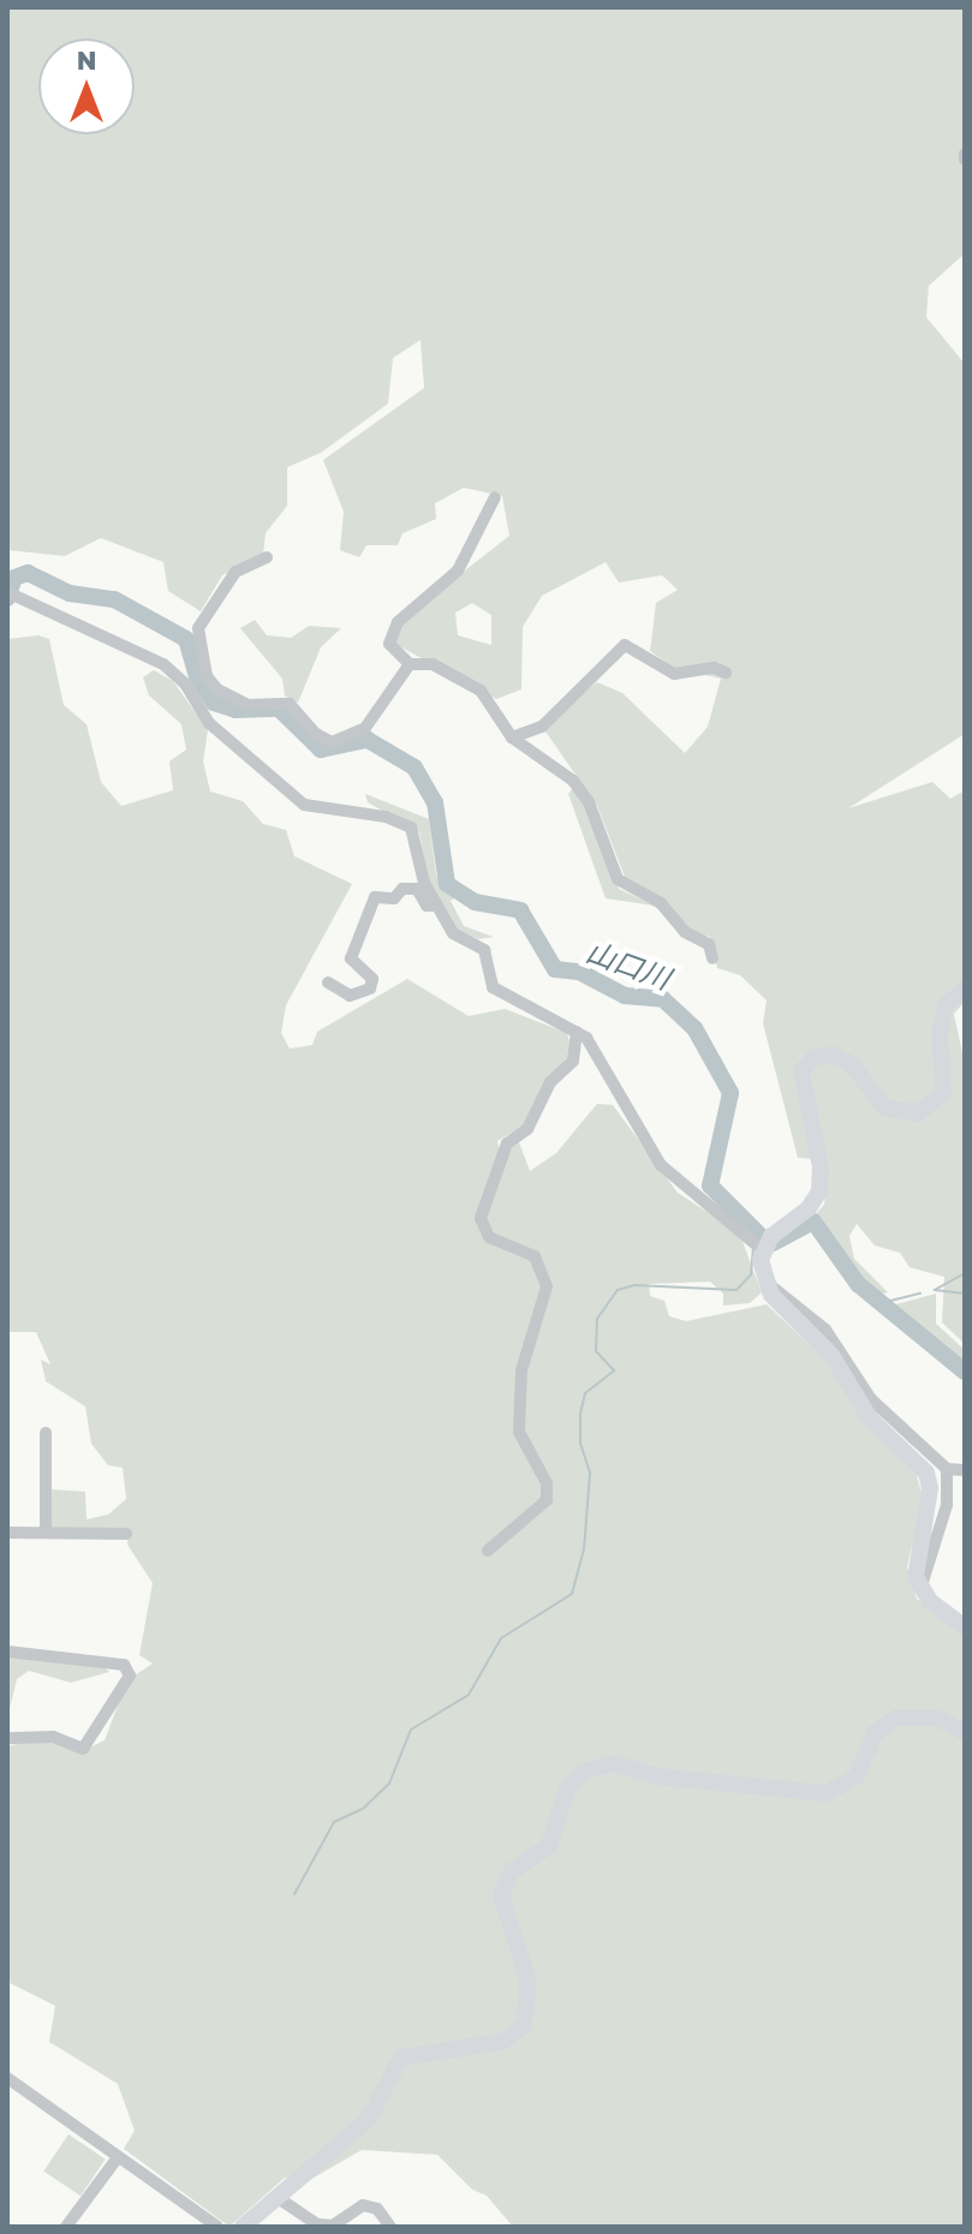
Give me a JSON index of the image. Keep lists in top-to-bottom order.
{
  "water": ["山口川"],
  "north": "top"
}
